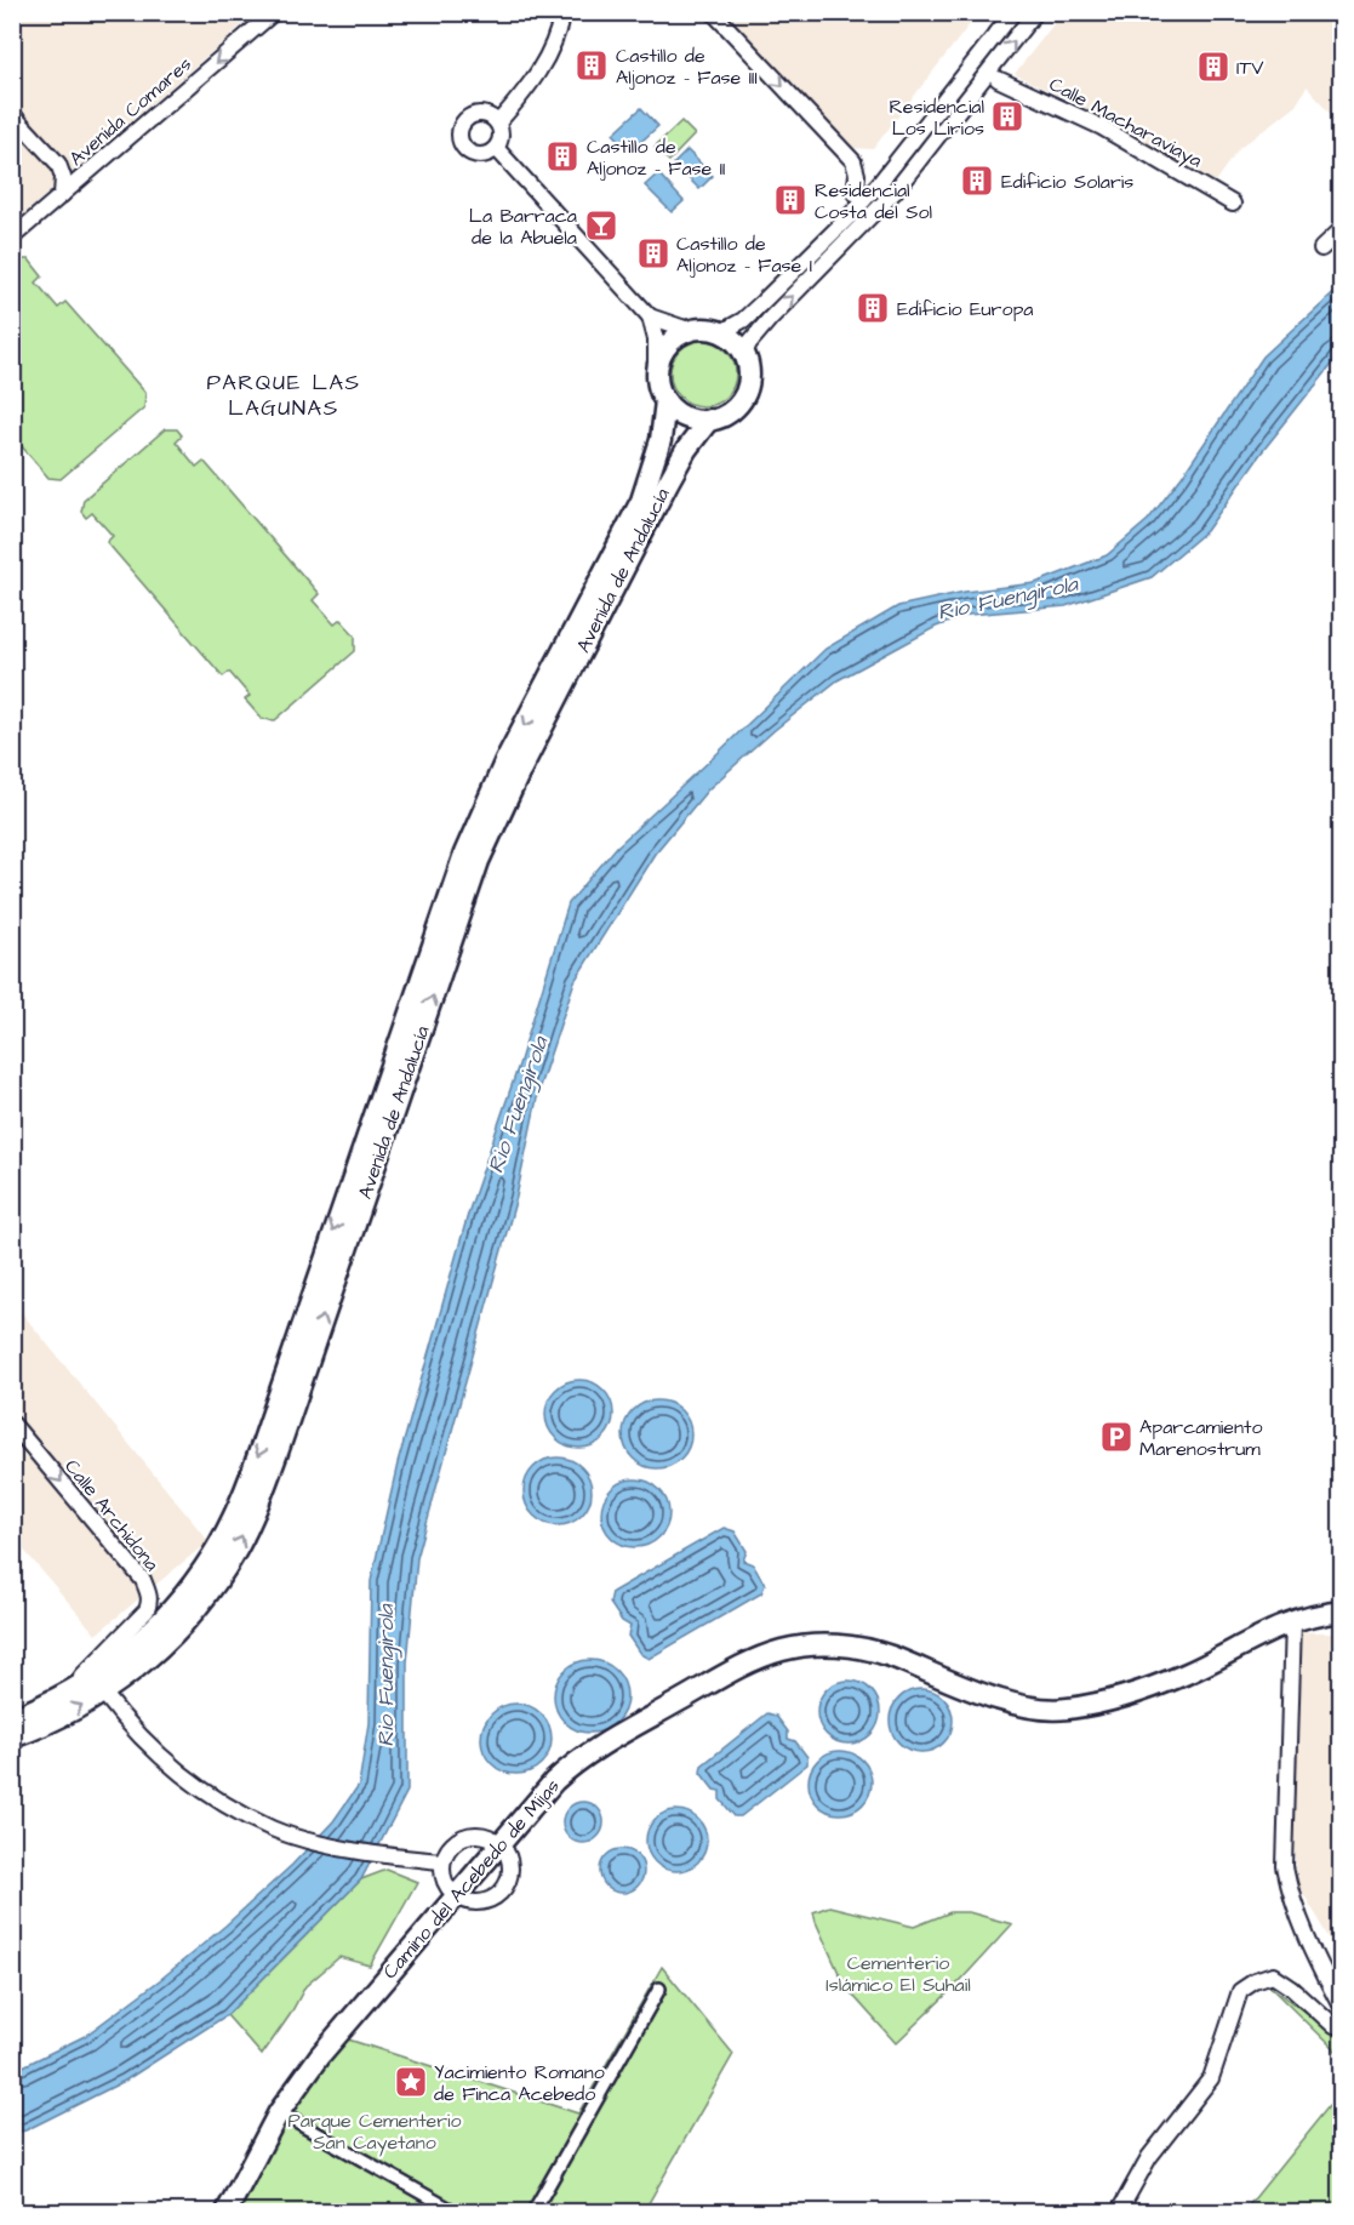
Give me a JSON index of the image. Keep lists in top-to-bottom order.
{
  "streets": {
    "street": [
      "Avenida Comares",
      "Calle Macharaviaya",
      "Avenida de Andalucía",
      "Calle Archidona",
      "Camino del Acebedo de Mijas"
    ]
  },
  "crossings": [
    ["Avenida de Andalucía", "Calle Archidona"]
  ],
  "one_way": ["Avenida Comares"],
  "districts": ["PARQUE LAS LAGUNAS"],
  "water": ["Rio Fuengirola"],
  "parks": ["Cementerio Islámico El Suhail", "Parque Cementerio San Cayetano"],
  "places": {
    "building": [
      "Castillo de Aljonoz - Fase III",
      "ITV",
      "Residencial Los Lirios",
      "Castillo de Aljonoz - Fase II",
      "Edificio Solaris",
      "Residencial Costa del Sol",
      "Castillo de Aljonoz - Fase I",
      "Edificio Europa"
    ],
    "bar": ["La Barraca de la Abuela"],
    "parking": ["Aparcamiento Marenostrum"],
    "place": ["Yacimiento Romano de Finca Acebedo"]
  }
}
